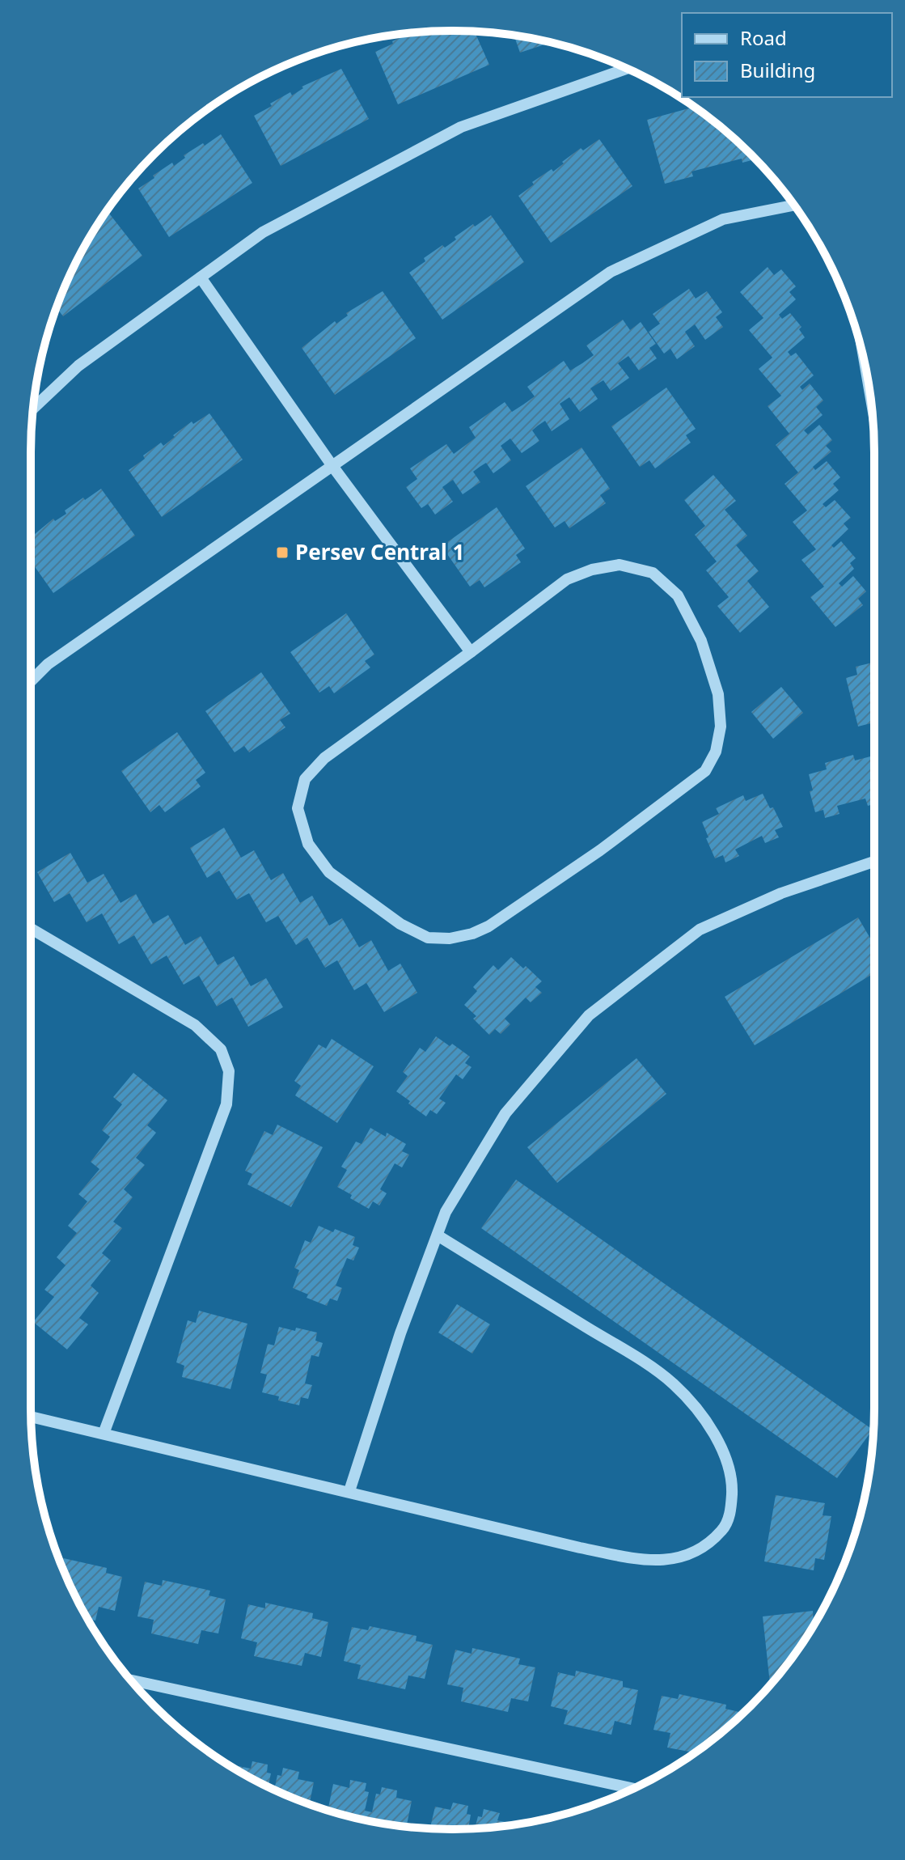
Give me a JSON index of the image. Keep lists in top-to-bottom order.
{
  "places": {
    "transit": ["Persev Central 1"]
  },
  "legend": ["Road", "Building"]
}
